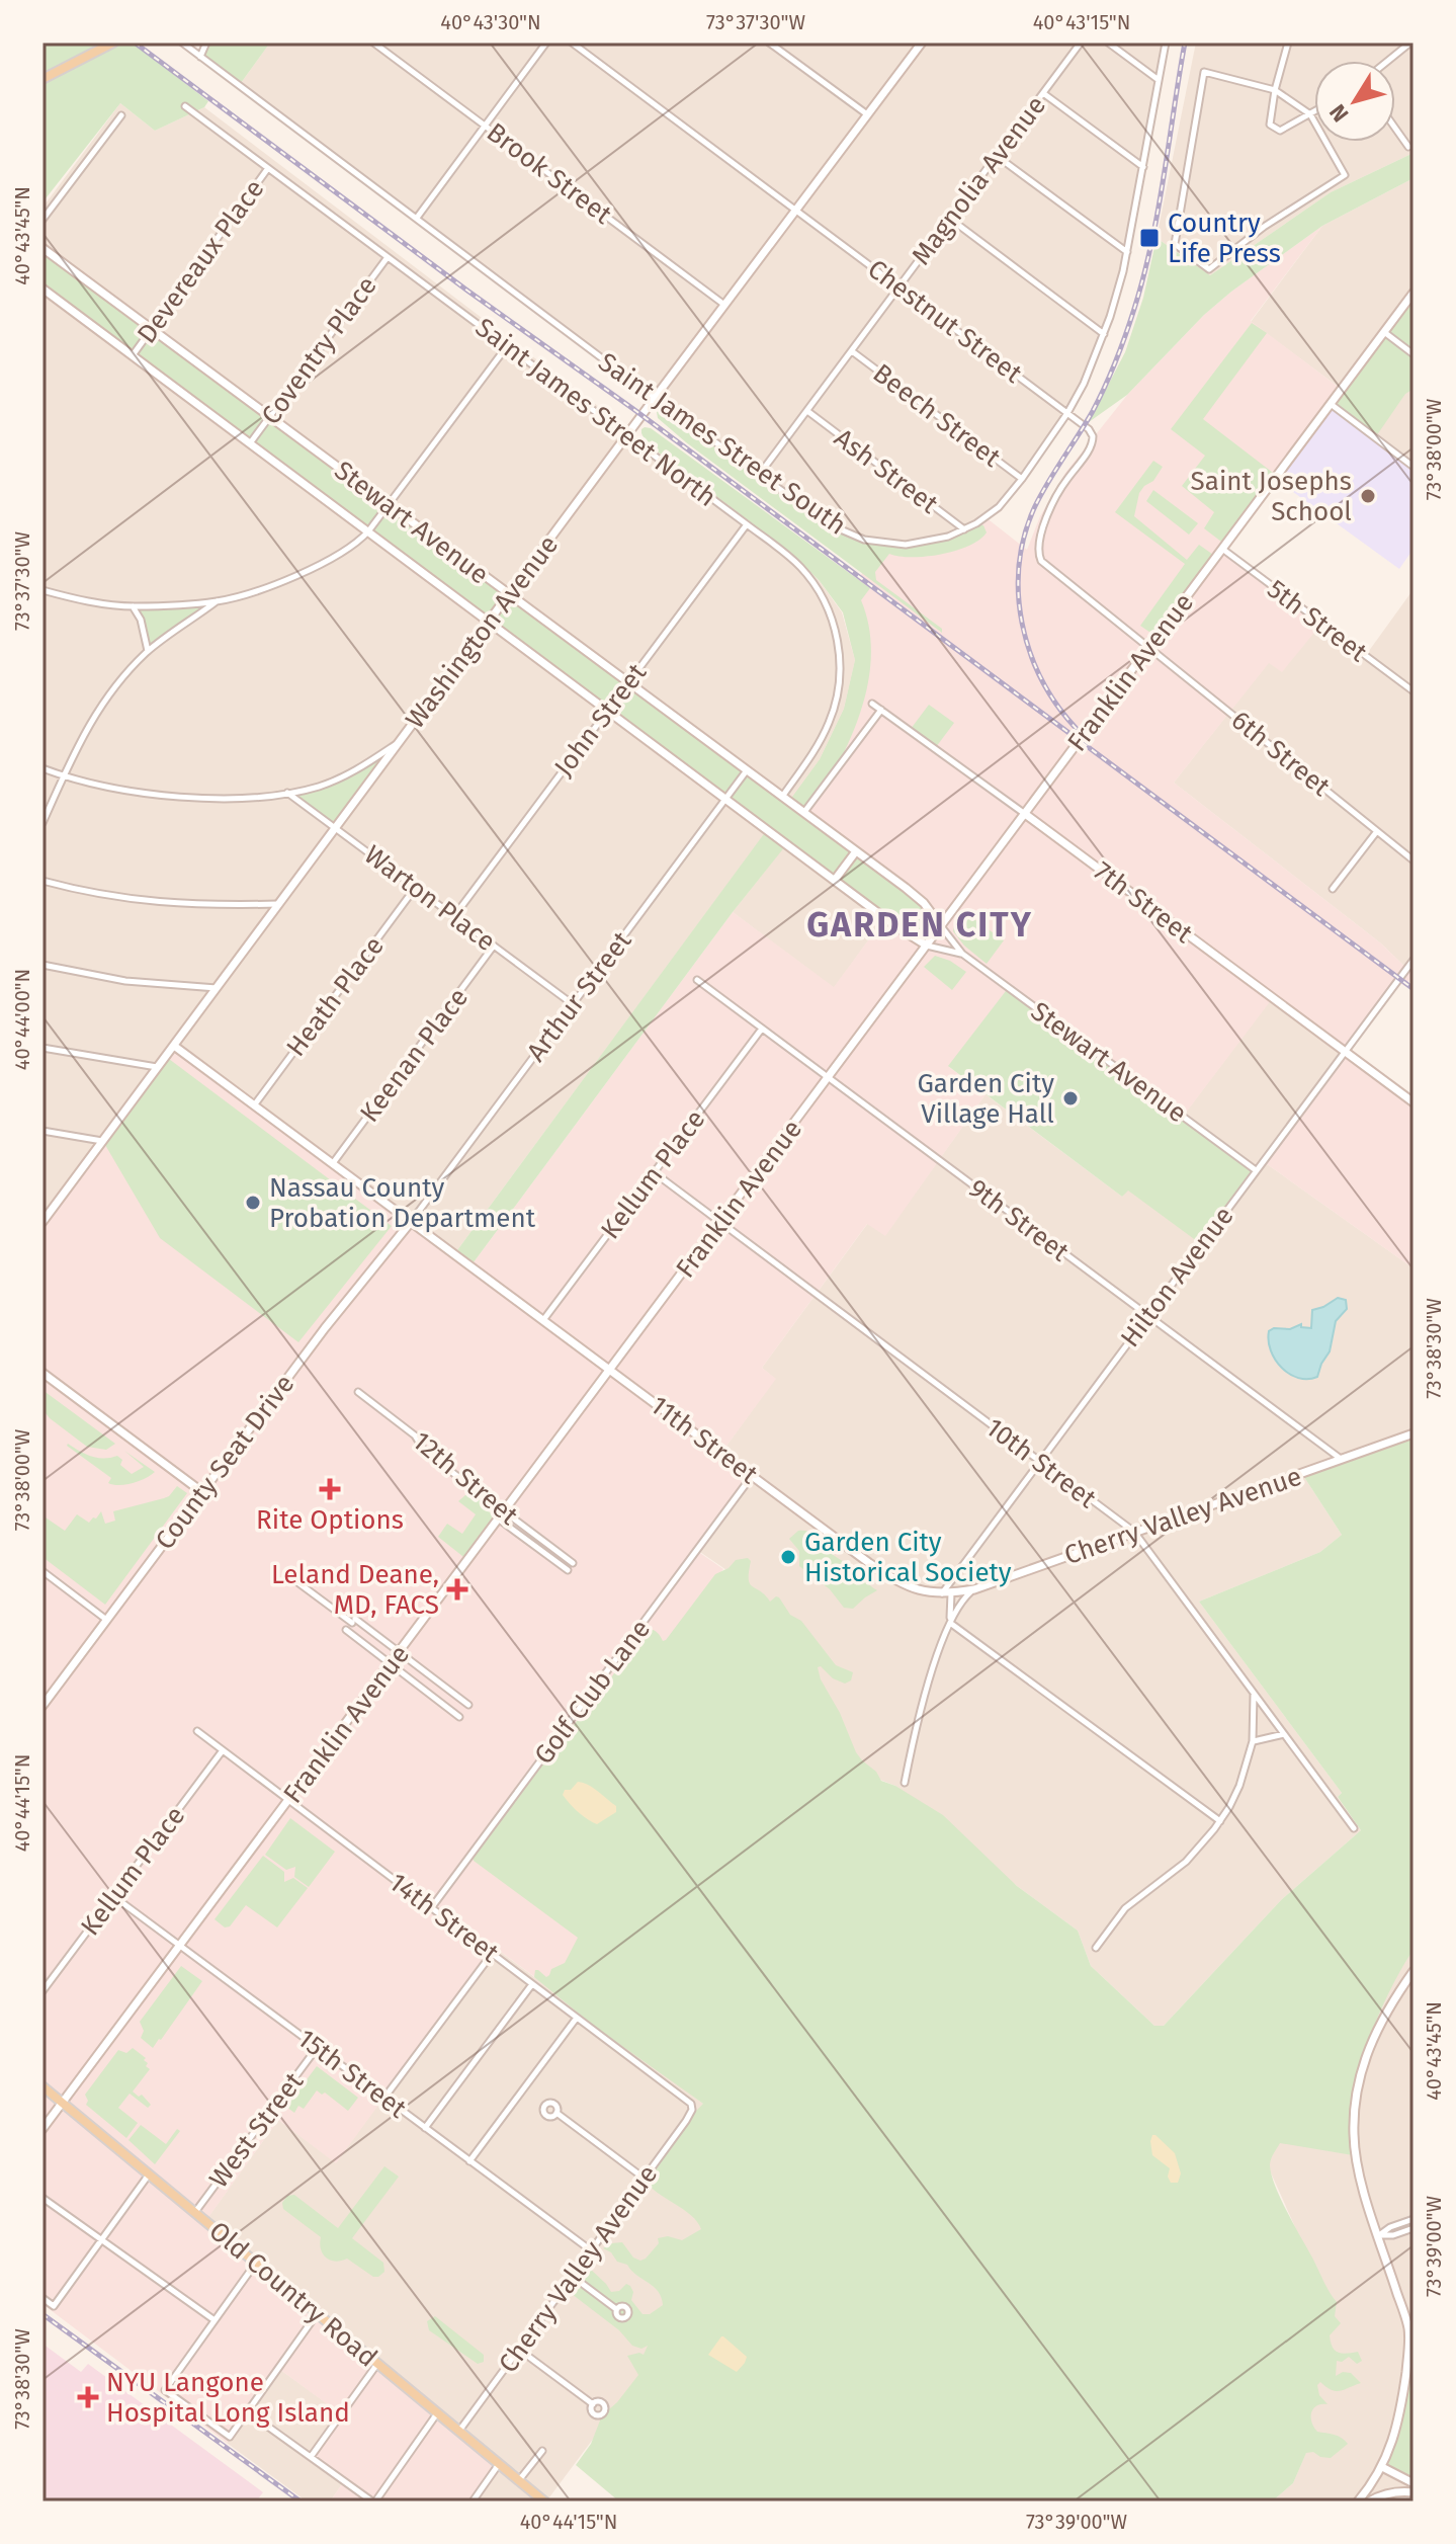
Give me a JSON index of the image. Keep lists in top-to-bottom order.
{
  "streets": {
    "main road": [
      "Stewart Avenue",
      "Washington Avenue",
      "Franklin Avenue",
      "7th Street",
      "11th Street",
      "County Seat Drive",
      "Cherry Valley Avenue",
      "Old Country Road"
    ],
    "street": [
      "Brook Street",
      "Magnolia Avenue",
      "Devereaux Place",
      "Chestnut Street",
      "Coventry Place",
      "Saint James Street North",
      "Beech Street",
      "Saint James Street South",
      "Ash Street",
      "5th Street",
      "John Street",
      "6th Street",
      "Warton Place",
      "Heath Place",
      "Arthur Street",
      "Keenan Place",
      "Kellum Place",
      "9th Street",
      "Hilton Avenue",
      "10th Street",
      "12th Street",
      "Golf Club Lane",
      "14th Street",
      "15th Street",
      "West Street"
    ]
  },
  "crossings": [
    ["Brook Street", "Washington Avenue"],
    ["Magnolia Avenue", "Chestnut Street"],
    ["Magnolia Avenue", "Beech Street"],
    ["Magnolia Avenue", "Saint James Street South"],
    ["Magnolia Avenue", "Ash Street"],
    ["Devereaux Place", "Saint James Street North"],
    ["Devereaux Place", "Stewart Avenue"],
    ["Chestnut Street", "Saint James Street South"],
    ["Chestnut Street", "Washington Avenue"],
    ["Chestnut Street", "Franklin Avenue"],
    ["Chestnut Street", "6th Street"],
    ["Coventry Place", "Saint James Street North"],
    ["Coventry Place", "Stewart Avenue"],
    ["Saint James Street North", "Stewart Avenue"],
    ["Saint James Street North", "Washington Avenue"],
    ["Saint James Street North", "John Street"],
    ["Beech Street", "Saint James Street South"],
    ["Saint James Street South", "Ash Street"],
    ["Saint James Street South", "Washington Avenue"],
    ["Stewart Avenue", "Washington Avenue"],
    ["Stewart Avenue", "Franklin Avenue"],
    ["Stewart Avenue", "John Street"],
    ["Stewart Avenue", "Arthur Street"],
    ["Stewart Avenue", "Hilton Avenue"],
    ["5th Street", "Franklin Avenue"],
    ["Washington Avenue", "Warton Place"],
    ["Washington Avenue", "11th Street"],
    ["Franklin Avenue", "6th Street"],
    ["Franklin Avenue", "7th Street"],
    ["Franklin Avenue", "9th Street"],
    ["Franklin Avenue", "11th Street"],
    ["Franklin Avenue", "10th Street"],
    ["Franklin Avenue", "12th Street"],
    ["Franklin Avenue", "14th Street"],
    ["Franklin Avenue", "15th Street"],
    ["Franklin Avenue", "Old Country Road"],
    ["John Street", "Warton Place"],
    ["Warton Place", "Heath Place"],
    ["Warton Place", "Arthur Street"],
    ["Warton Place", "Keenan Place"],
    ["7th Street", "Hilton Avenue"],
    ["Heath Place", "11th Street"],
    ["Arthur Street", "11th Street"],
    ["Arthur Street", "County Seat Drive"],
    ["Keenan Place", "11th Street"],
    ["Kellum Place", "9th Street"],
    ["Kellum Place", "11th Street"],
    ["Kellum Place", "10th Street"],
    ["Kellum Place", "14th Street"],
    ["Kellum Place", "15th Street"],
    ["9th Street", "Hilton Avenue"],
    ["9th Street", "Cherry Valley Avenue"],
    ["Hilton Avenue", "11th Street"],
    ["Hilton Avenue", "10th Street"],
    ["11th Street", "County Seat Drive"],
    ["11th Street", "Cherry Valley Avenue"],
    ["11th Street", "Golf Club Lane"],
    ["10th Street", "Cherry Valley Avenue"],
    ["Cherry Valley Avenue", "14th Street"],
    ["Cherry Valley Avenue", "15th Street"],
    ["Cherry Valley Avenue", "Old Country Road"],
    ["Golf Club Lane", "14th Street"],
    ["15th Street", "West Street"],
    ["West Street", "Old Country Road"]
  ],
  "districts": ["GARDEN CITY"],
  "places": {
    "transit": ["Country Life Press"],
    "other": [
      "Saint Josephs School",
      "Garden City Village Hall",
      "Nassau County Probation Department",
      "Garden City Historical Society"
    ],
    "health": ["Rite Options", "Leland Deane, MD, FACS", "NYU Langone Hospital Long Island"]
  },
  "north": "bottom left",
  "coordinates": [
    "40°43'30\"N",
    "73°37'30\"W",
    "40°43'15\"N",
    "40°43'45\"N",
    "73°38'00\"W",
    "40°44'00\"N",
    "73°38'30\"W",
    "40°44'15\"N",
    "73°39'00\"W"
  ]
}
